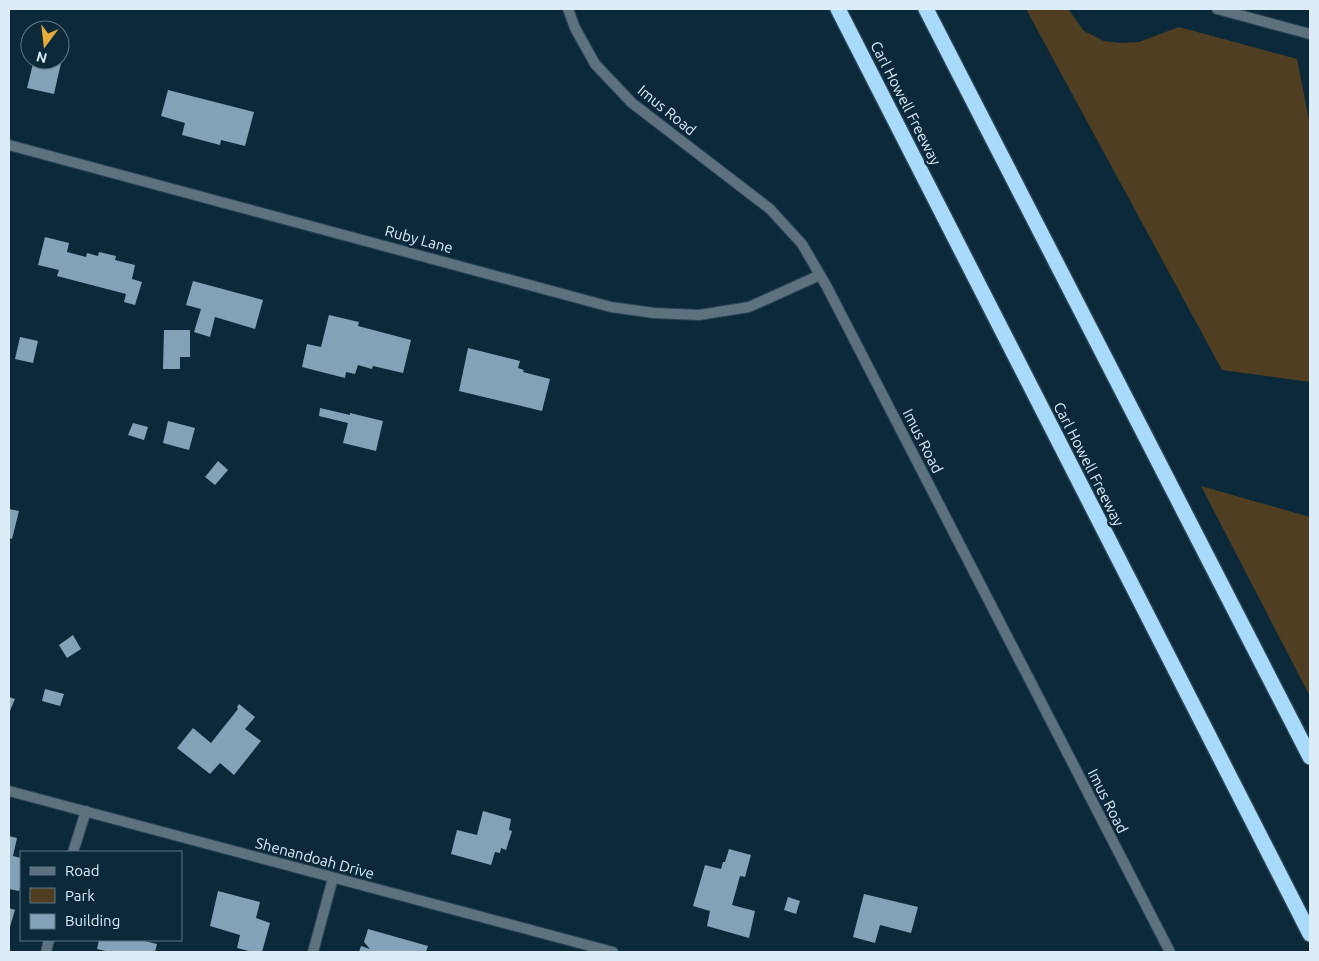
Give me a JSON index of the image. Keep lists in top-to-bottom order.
{
  "streets": {
    "highway": ["Carl Howell Freeway"],
    "street": ["Imus Road", "Ruby Lane", "Shenandoah Drive"]
  },
  "crossings": [
    ["Imus Road", "Ruby Lane"]
  ],
  "legend": ["Road", "Park", "Building"],
  "north": "bottom"
}
